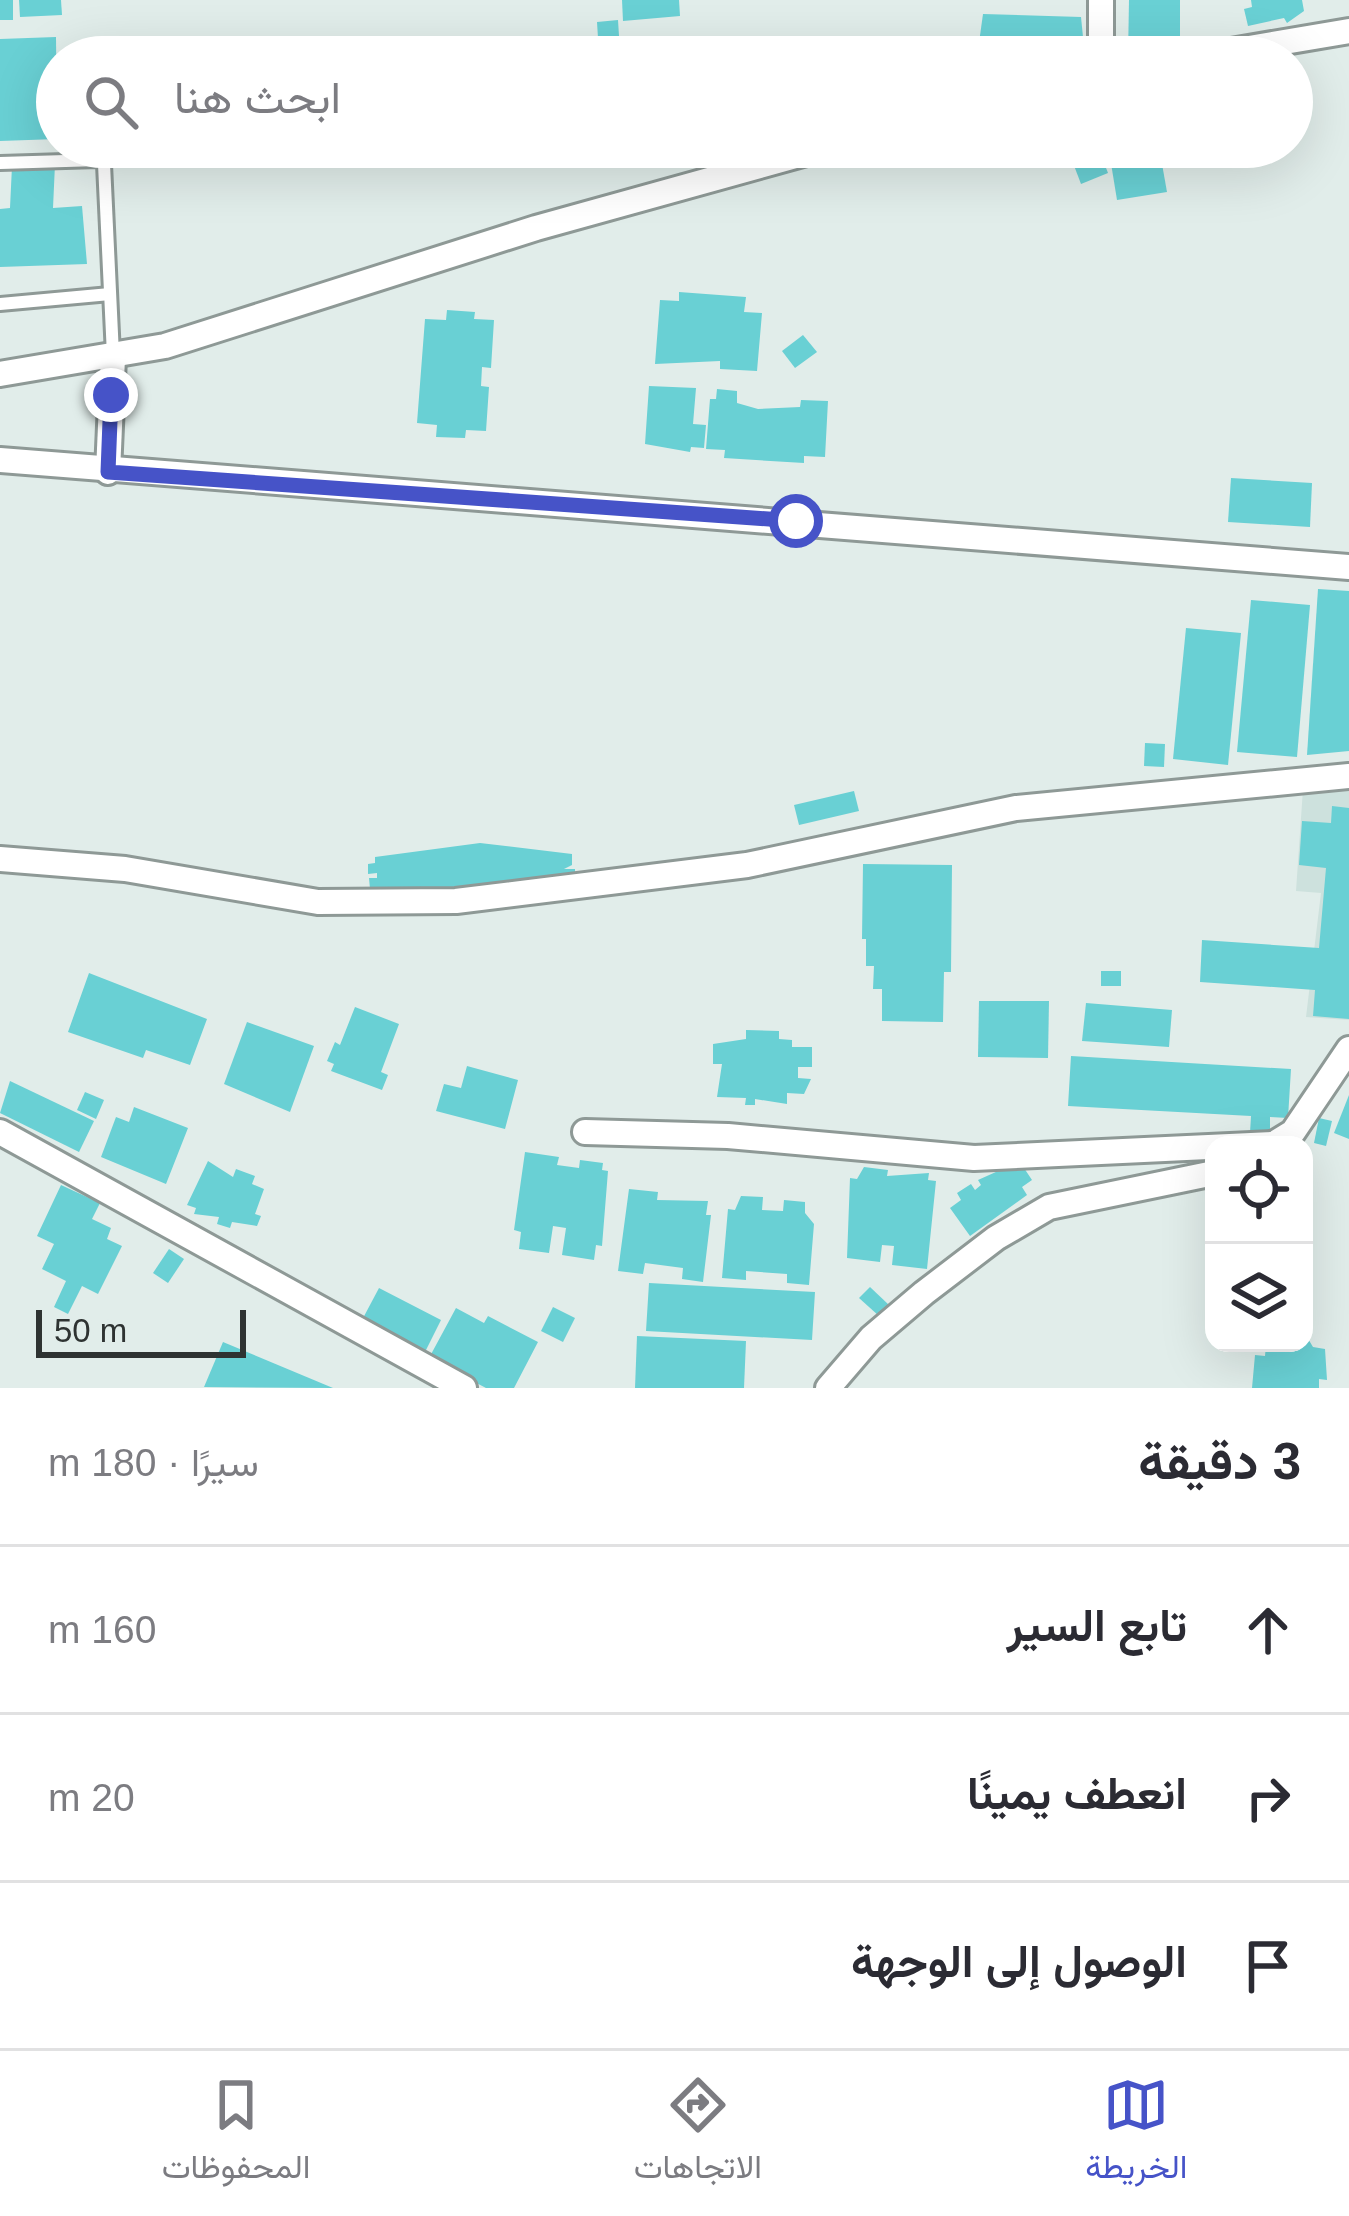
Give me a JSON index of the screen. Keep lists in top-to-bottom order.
{
  "scale_bar": "50 m",
  "page": {
    "search": "ابحث هنا",
    "scale": "50 m",
    "heading": ["3 دقيقة", "سيرًا · 180 m"],
    "list": [
      ["تابع السير", "160 m"],
      ["انعطف يمينًا", "20 m"],
      "الوصول إلى الوجهة"
    ],
    "nav": ["الخريطة", "الاتجاهات", "المحفوظات"]
  }
}
